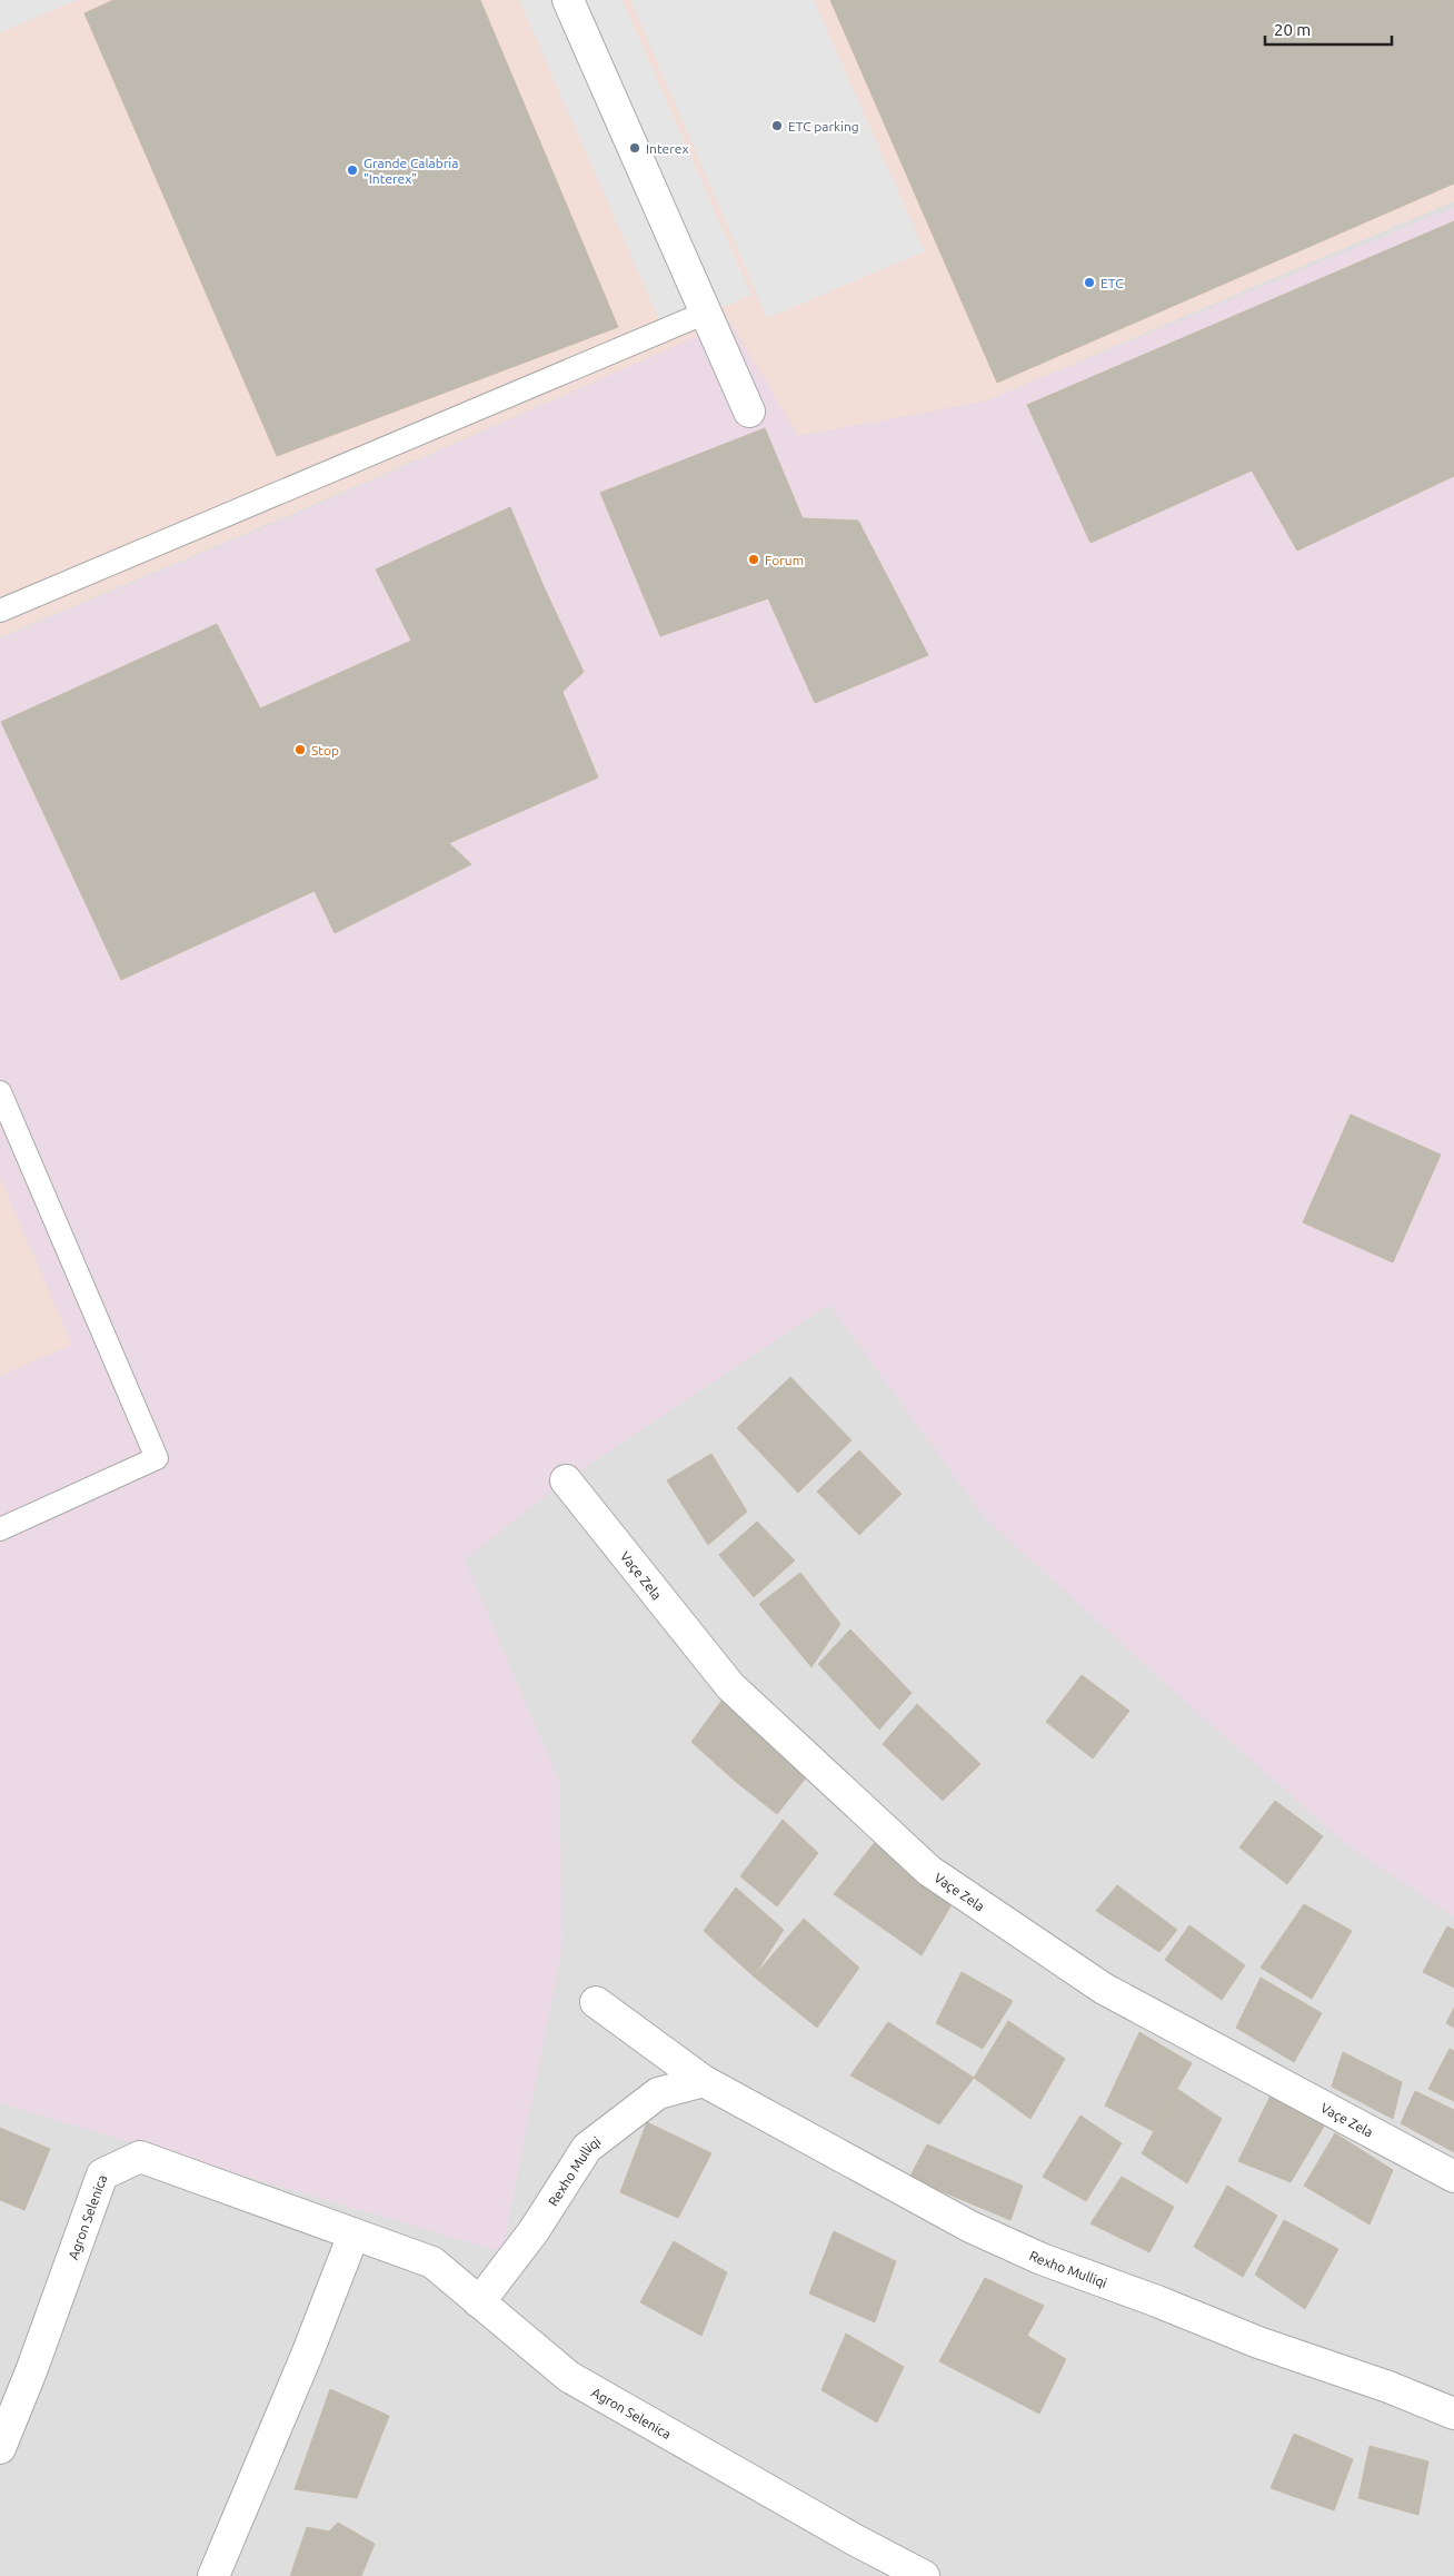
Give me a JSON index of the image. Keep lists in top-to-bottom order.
{
  "streets": {
    "street": ["Vaçe Zela", "Rexho Mulliqi", "Agron Selenica"]
  },
  "crossings": [
    ["Rexho Mulliqi", "Agron Selenica"]
  ],
  "places": [
    "ETC parking",
    "Interex",
    "Grande Calabria \"Interex\"",
    "ETC",
    "Forum",
    "Stop"
  ],
  "scale_bar": "20 m"
}
